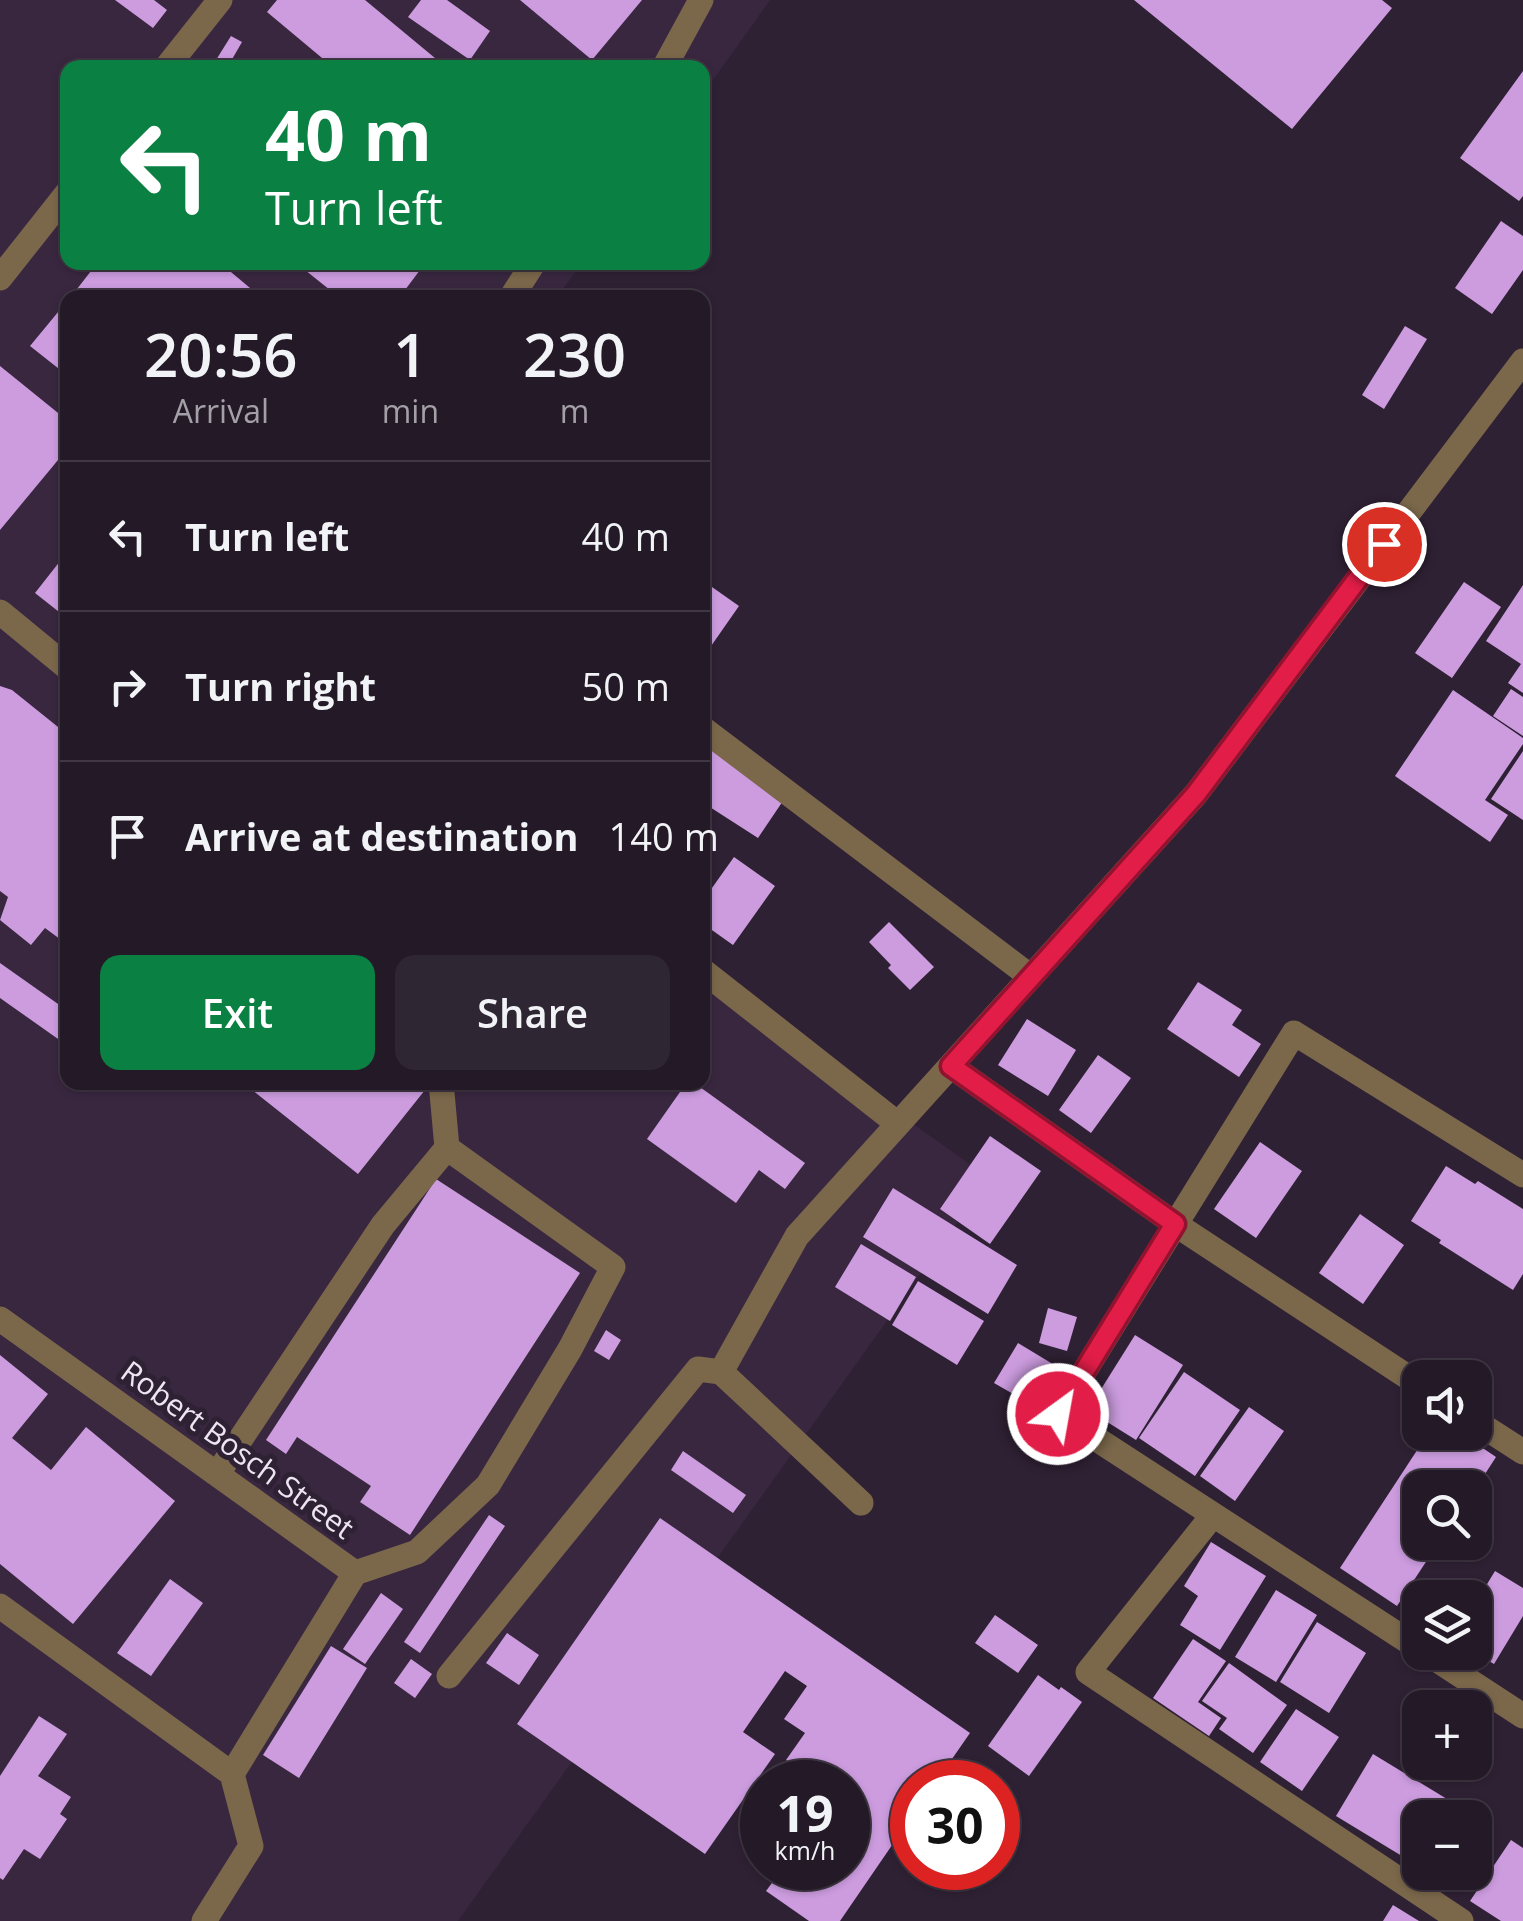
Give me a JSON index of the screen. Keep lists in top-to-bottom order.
{
  "streets": {
    "street": ["Robert Bosch Street"]
  },
  "page": {
    "turn": ["40 m", "Turn left"],
    "eta": [
      "20:56",
      "Arrival",
      "1",
      "min",
      "230",
      "m"
    ],
    "list": [
      {
        "name": "Turn left",
        "value": "40 m"
      },
      {
        "name": "Turn right",
        "value": "50 m"
      },
      {
        "name": "Arrive at destination",
        "value": "140 m"
      }
    ],
    "buttons": ["Exit", "Share"],
    "map_buttons": ["+", "−"],
    "speed": "19 km/h",
    "limit": "30"
  }
}
